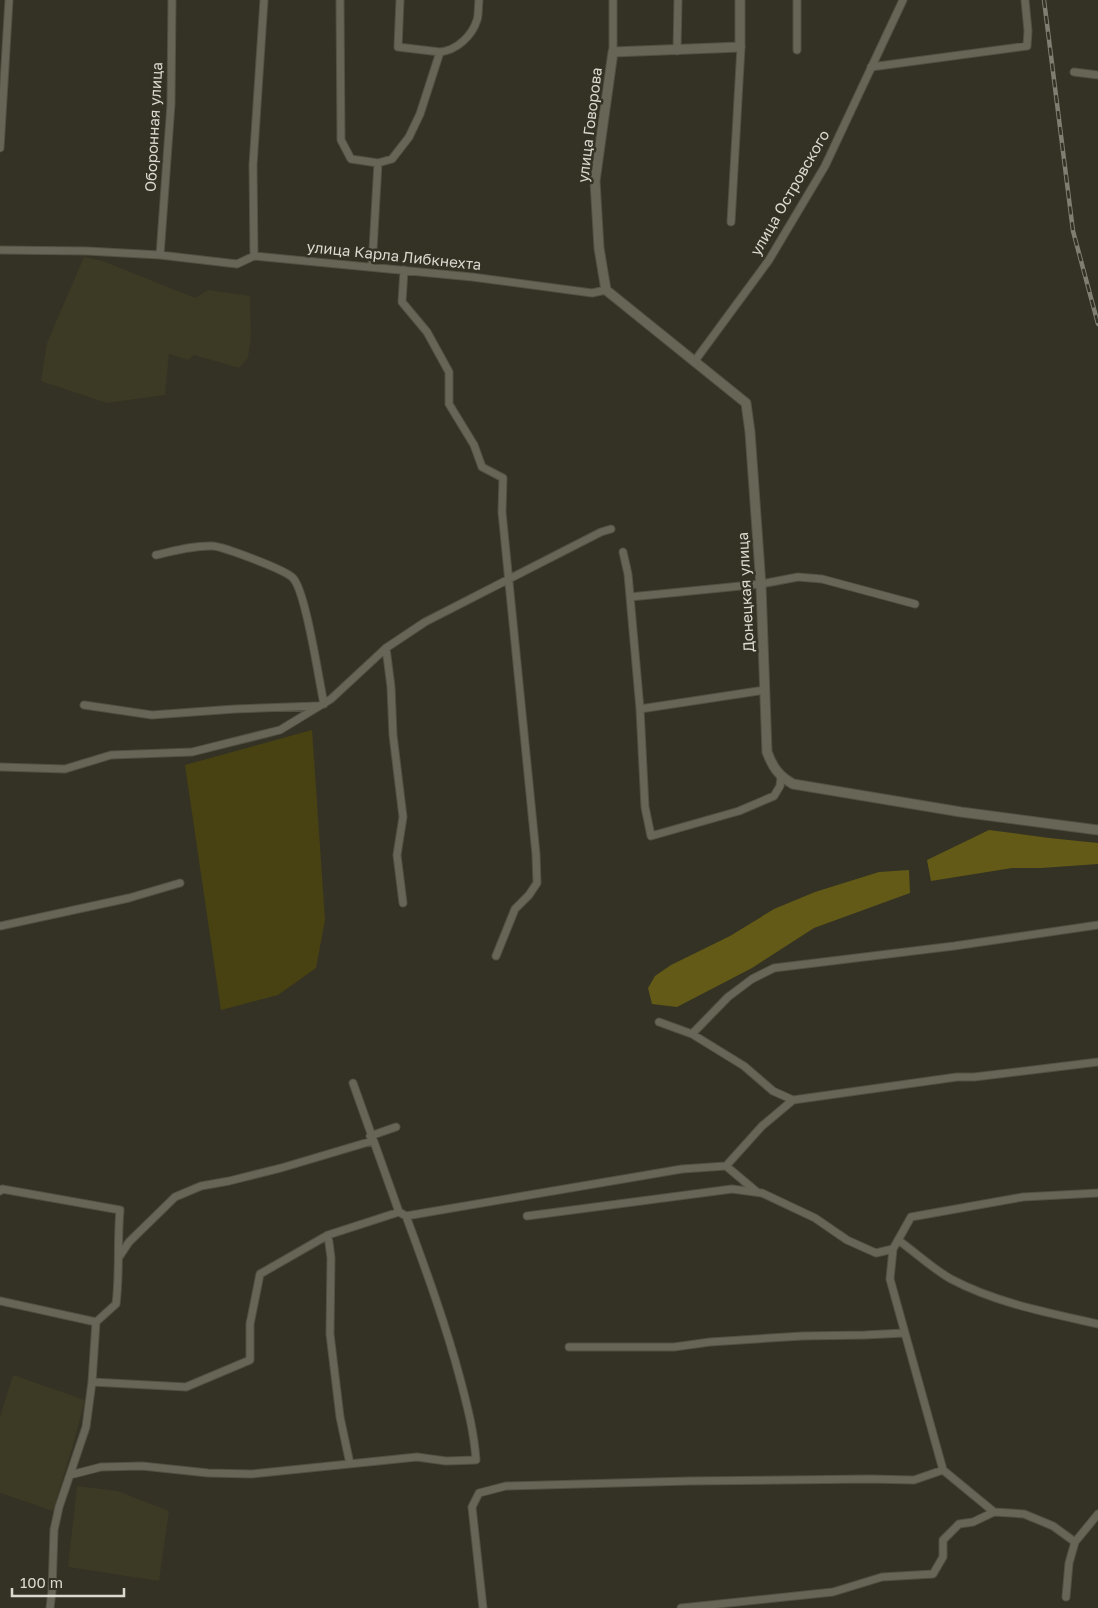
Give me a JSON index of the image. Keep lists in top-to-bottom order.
{
  "streets": {
    "street": [
      "улица Говорова",
      "Оборонная улица",
      "улица Островского",
      "улица Карла Либкнехта",
      "Донецкая улица"
    ]
  },
  "crossings": [
    ["улица Говорова", "улица Карла Либкнехта"],
    ["Оборонная улица", "улица Карла Либкнехта"],
    ["улица Островского", "Донецкая улица"]
  ],
  "scale_bar": "100 m"
}
